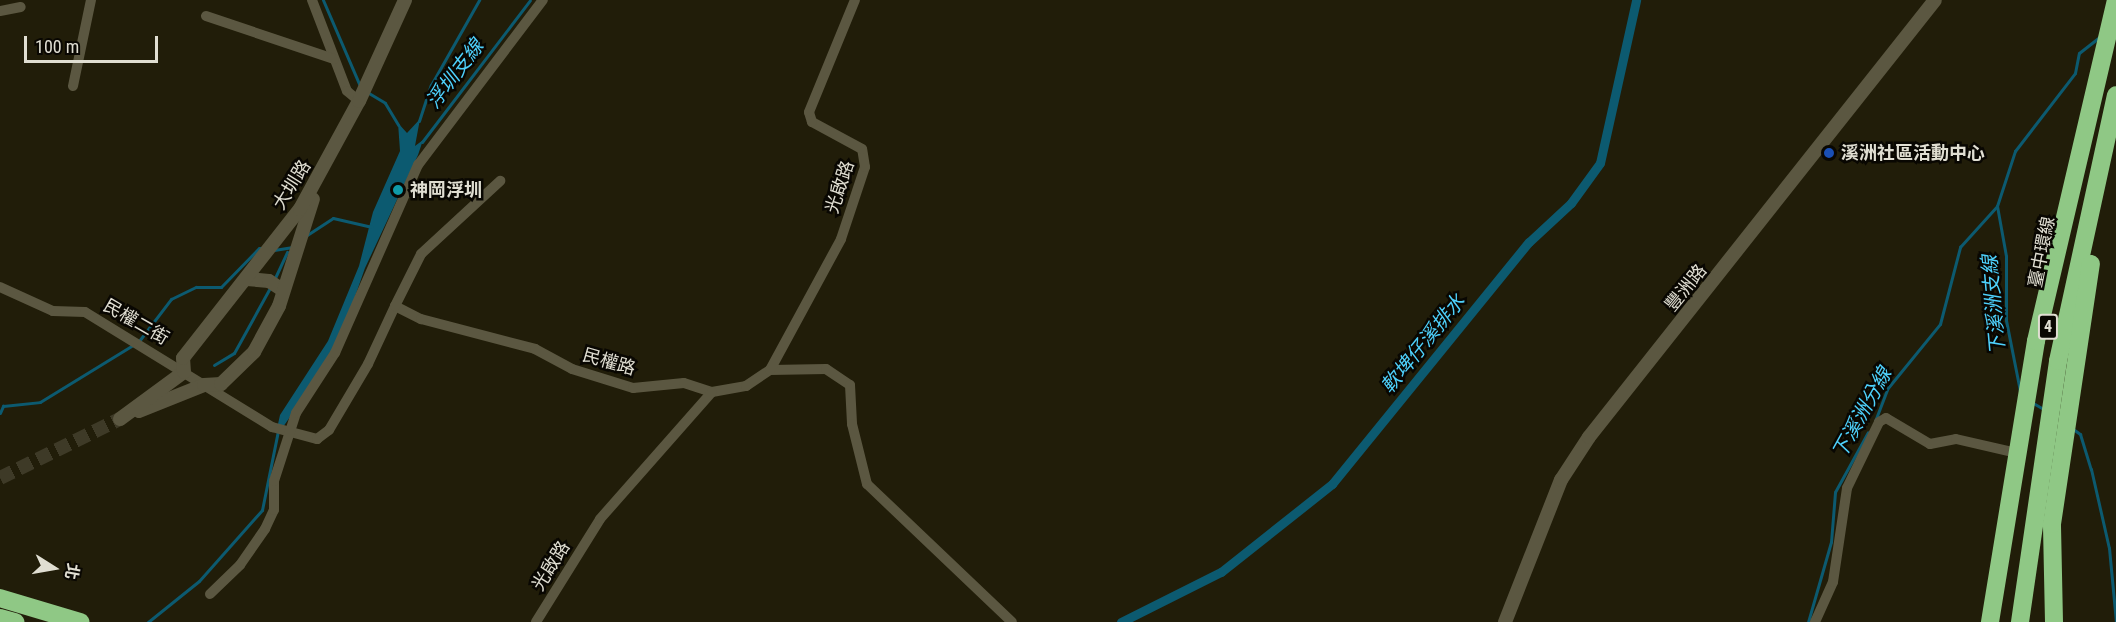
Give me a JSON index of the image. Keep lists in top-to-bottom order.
{
  "streets": {
    "highway": ["臺中環線", "4"],
    "street": [
      "大圳路",
      "光啟路",
      "豐洲路",
      "民權二街",
      "民權路"
    ]
  },
  "crossings": [
    ["大圳路", "民權二街"],
    ["光啟路", "民權路"]
  ],
  "water": [
    "浮圳支線",
    "下溪洲支線",
    "軟埤仔溪排水",
    "下溪洲分線"
  ],
  "places": ["溪洲社區活動中心", "神岡浮圳"],
  "scale_bar": "100 m",
  "north": "right"
}
